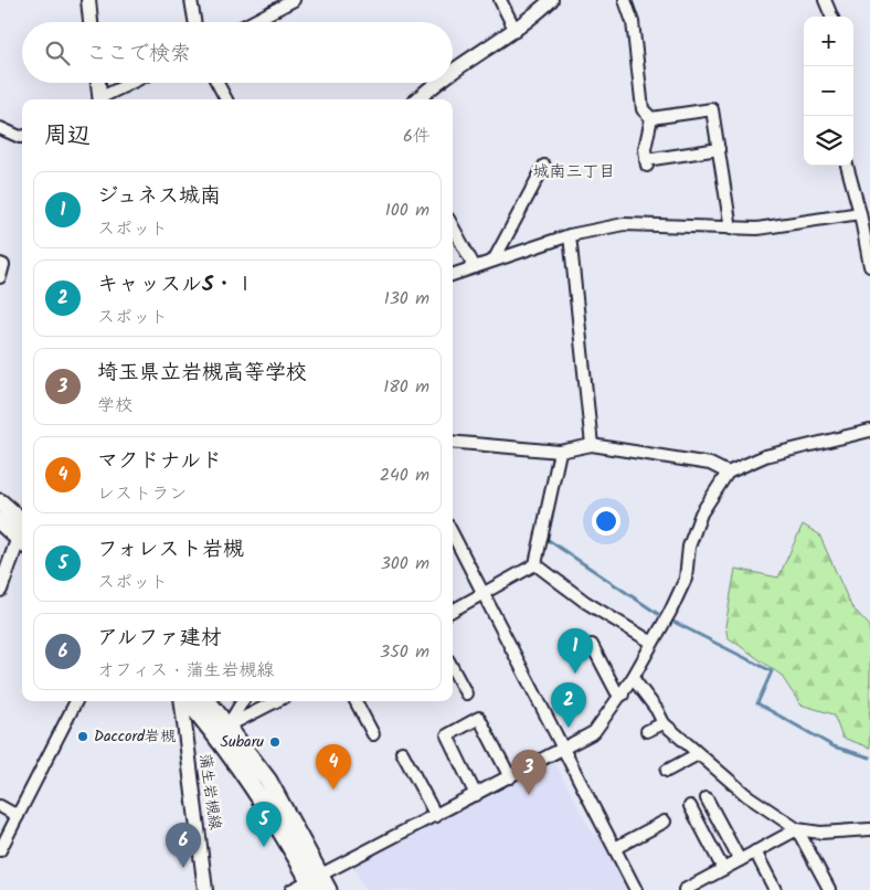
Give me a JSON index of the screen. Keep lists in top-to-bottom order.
{
  "streets": {
    "main road": ["蒲生岩槻線"]
  },
  "districts": ["城南三丁目"],
  "places": ["Daccord岩槻", "Subaru"],
  "page": {
    "map_buttons": ["+", "−"],
    "search": "ここで検索",
    "heading": ["周辺", "6件"],
    "list": [
      {
        "mark": "1",
        "name": "ジュネス城南",
        "note": "スポット",
        "value": "100 m"
      },
      {
        "mark": "2",
        "name": "キャッスルS・Ⅰ",
        "note": "スポット",
        "value": "130 m"
      },
      {
        "mark": "3",
        "name": "埼玉県立岩槻高等学校",
        "note": "学校",
        "value": "180 m"
      },
      {
        "mark": "4",
        "name": "マクドナルド",
        "note": "レストラン",
        "value": "240 m"
      },
      {
        "mark": "5",
        "name": "フォレスト岩槻",
        "note": "スポット",
        "value": "300 m"
      },
      {
        "mark": "6",
        "name": "アルファ建材",
        "note": "オフィス · 蒲生岩槻線",
        "value": "350 m"
      }
    ],
    "pins": [
      "1",
      "2",
      "4",
      "3",
      "5",
      "6"
    ]
  }
}
